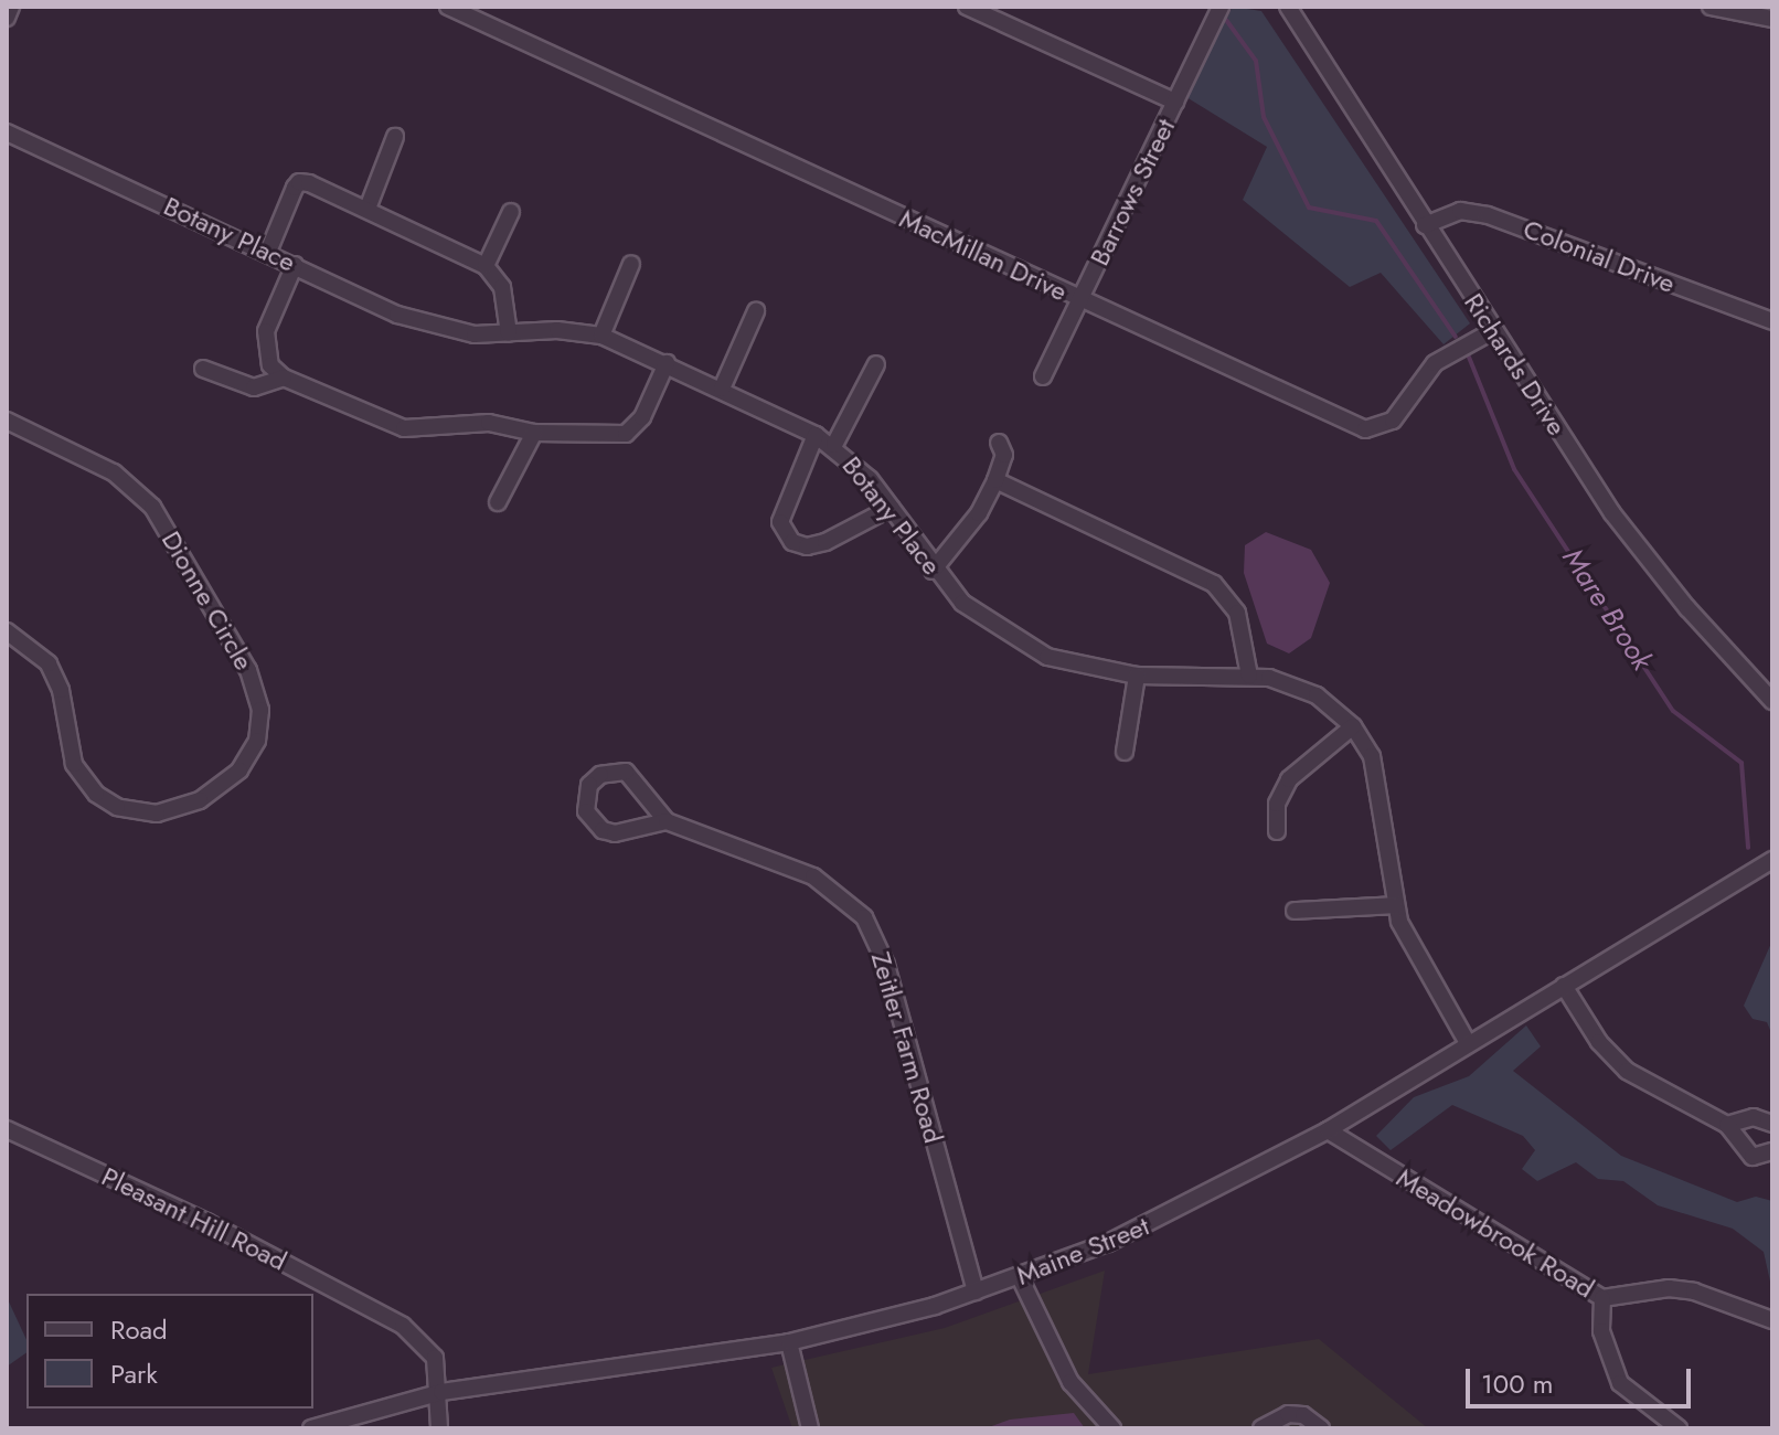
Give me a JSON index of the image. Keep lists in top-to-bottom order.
{
  "streets": {
    "street": [
      "Barrows Street",
      "Botany Place",
      "MacMillan Drive",
      "Colonial Drive",
      "Richards Drive",
      "Dionne Circle",
      "Zeitler Farm Road",
      "Pleasant Hill Road",
      "Meadowbrook Road",
      "Maine Street"
    ]
  },
  "crossings": [
    ["Barrows Street", "MacMillan Drive"],
    ["Botany Place", "Maine Street"],
    ["MacMillan Drive", "Richards Drive"],
    ["Colonial Drive", "Richards Drive"],
    ["Zeitler Farm Road", "Maine Street"],
    ["Pleasant Hill Road", "Maine Street"],
    ["Meadowbrook Road", "Maine Street"]
  ],
  "water": ["Mare Brook"],
  "legend": ["Road", "Park"],
  "scale_bar": "100 m"
}
